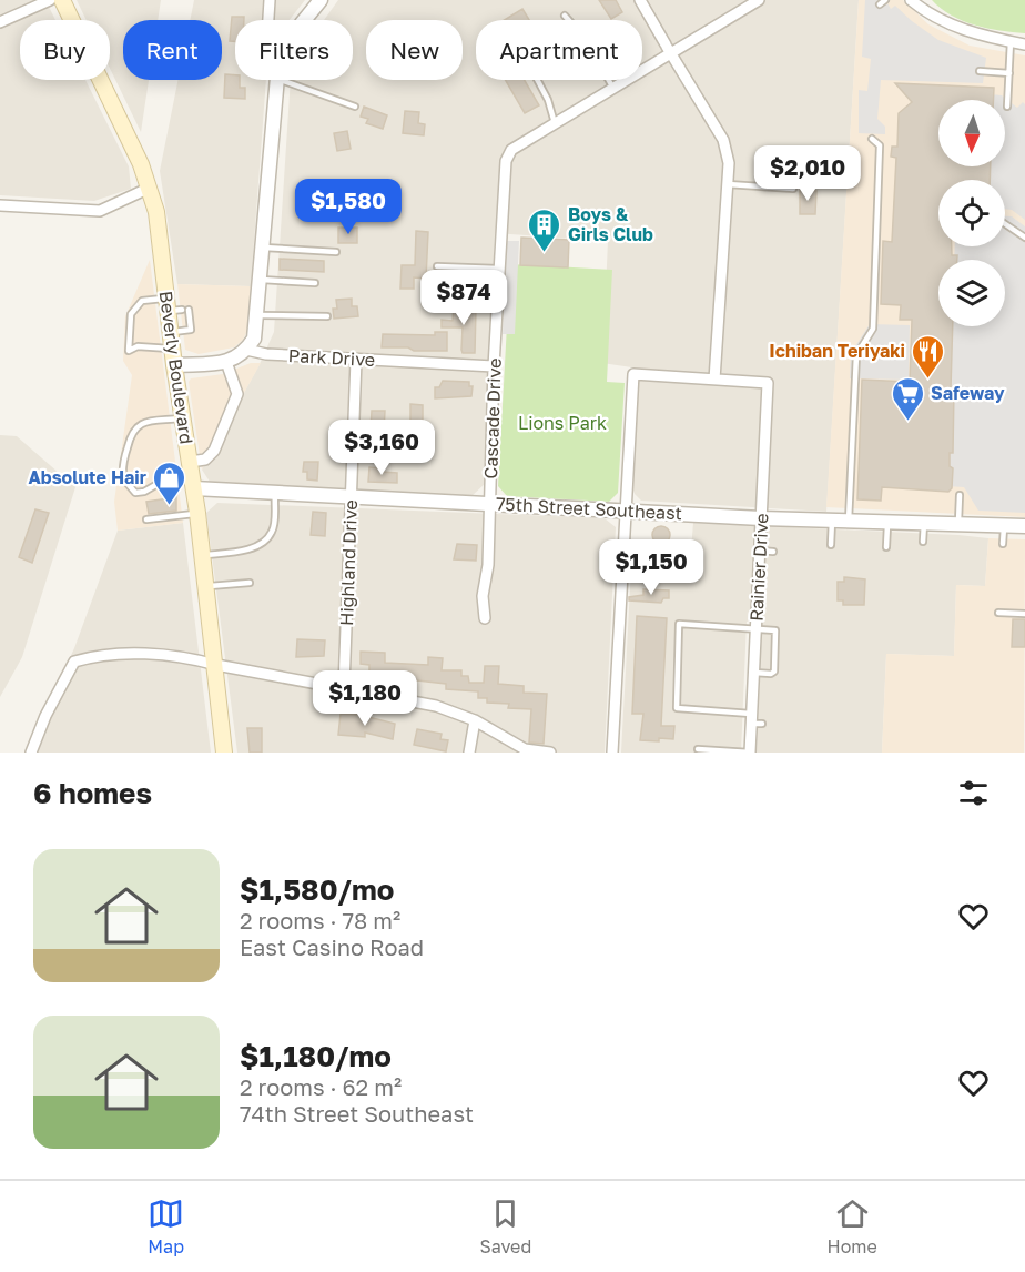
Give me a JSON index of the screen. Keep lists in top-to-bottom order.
{
  "streets": {
    "main road": ["Beverly Boulevard"],
    "street": [
      "Park Drive",
      "Cascade Drive",
      "75th Street Southeast",
      "Highland Drive",
      "Rainier Drive"
    ]
  },
  "crossings": [
    ["Park Drive", "Cascade Drive"],
    ["Park Drive", "Highland Drive"],
    ["Beverly Boulevard", "75th Street Southeast"],
    ["Cascade Drive", "75th Street Southeast"],
    ["75th Street Southeast", "Highland Drive"],
    ["75th Street Southeast", "Rainier Drive"]
  ],
  "parks": ["Lions Park"],
  "places": {
    "building": ["Boys & Girls Club"],
    "restaurant": ["Ichiban Teriyaki"],
    "supermarket": ["Safeway"],
    "shop": ["Absolute Hair"]
  },
  "north": "bottom",
  "page": {
    "chip": [
      "Buy",
      "Rent",
      "Filters",
      "New",
      "Apartment"
    ],
    "price": [
      "$2,010",
      "$1,580",
      "$874",
      "$3,160",
      "$1,150",
      "$1,180"
    ],
    "heading": "6 homes",
    "list": [
      {
        "name": "$1,580/mo",
        "note": "2 rooms · 78 m² · East Casino Road"
      },
      {
        "name": "$1,180/mo",
        "note": "2 rooms · 62 m² · 74th Street Southeast"
      }
    ],
    "tabs": ["Map", "Saved", "Home"]
  }
}
